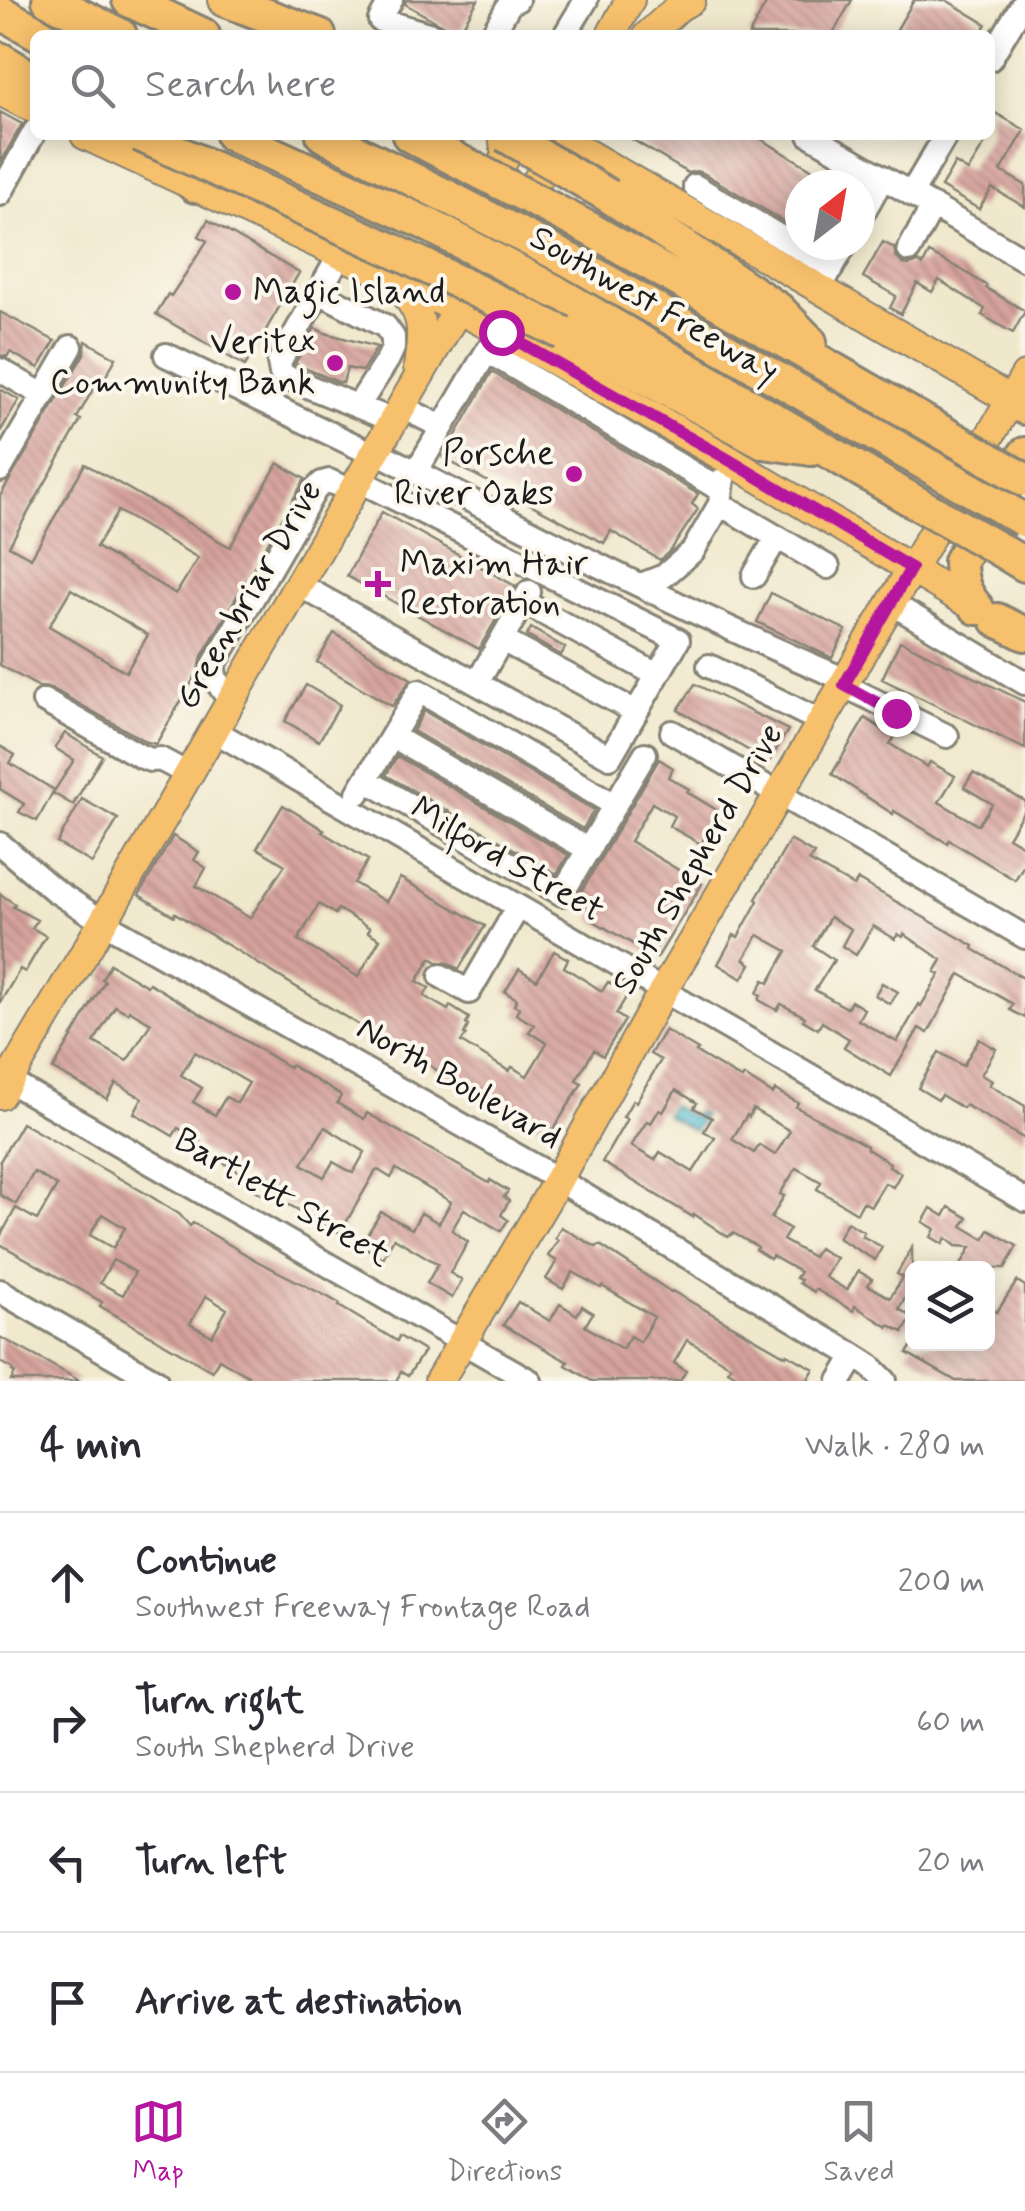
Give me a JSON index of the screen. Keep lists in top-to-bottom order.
{
  "streets": {
    "highway": ["Southwest Freeway"],
    "main road": ["Greenbriar Drive", "South Shepherd Drive"],
    "street": ["Milford Street", "North Boulevard", "Bartlett Street"]
  },
  "crossings": [
    ["Greenbriar Drive", "Milford Street"],
    ["Greenbriar Drive", "North Boulevard"],
    ["Greenbriar Drive", "Bartlett Street"],
    ["South Shepherd Drive", "Milford Street"],
    ["South Shepherd Drive", "North Boulevard"],
    ["South Shepherd Drive", "Bartlett Street"]
  ],
  "places": {
    "other": ["Magic Island", "Veritex Community Bank", "Porsche River Oaks"],
    "health": ["Maxim Hair Restoration"]
  },
  "north": "top right",
  "page": {
    "search": "Search here",
    "heading": ["4 min", "Walk · 280 m"],
    "list": [
      ["Continue", "Southwest Freeway Frontage Road", "200 m"],
      ["Turn right", "South Shepherd Drive", "60 m"],
      ["Turn left", "20 m"],
      "Arrive at destination"
    ],
    "nav": ["Map", "Directions", "Saved"]
  }
}
